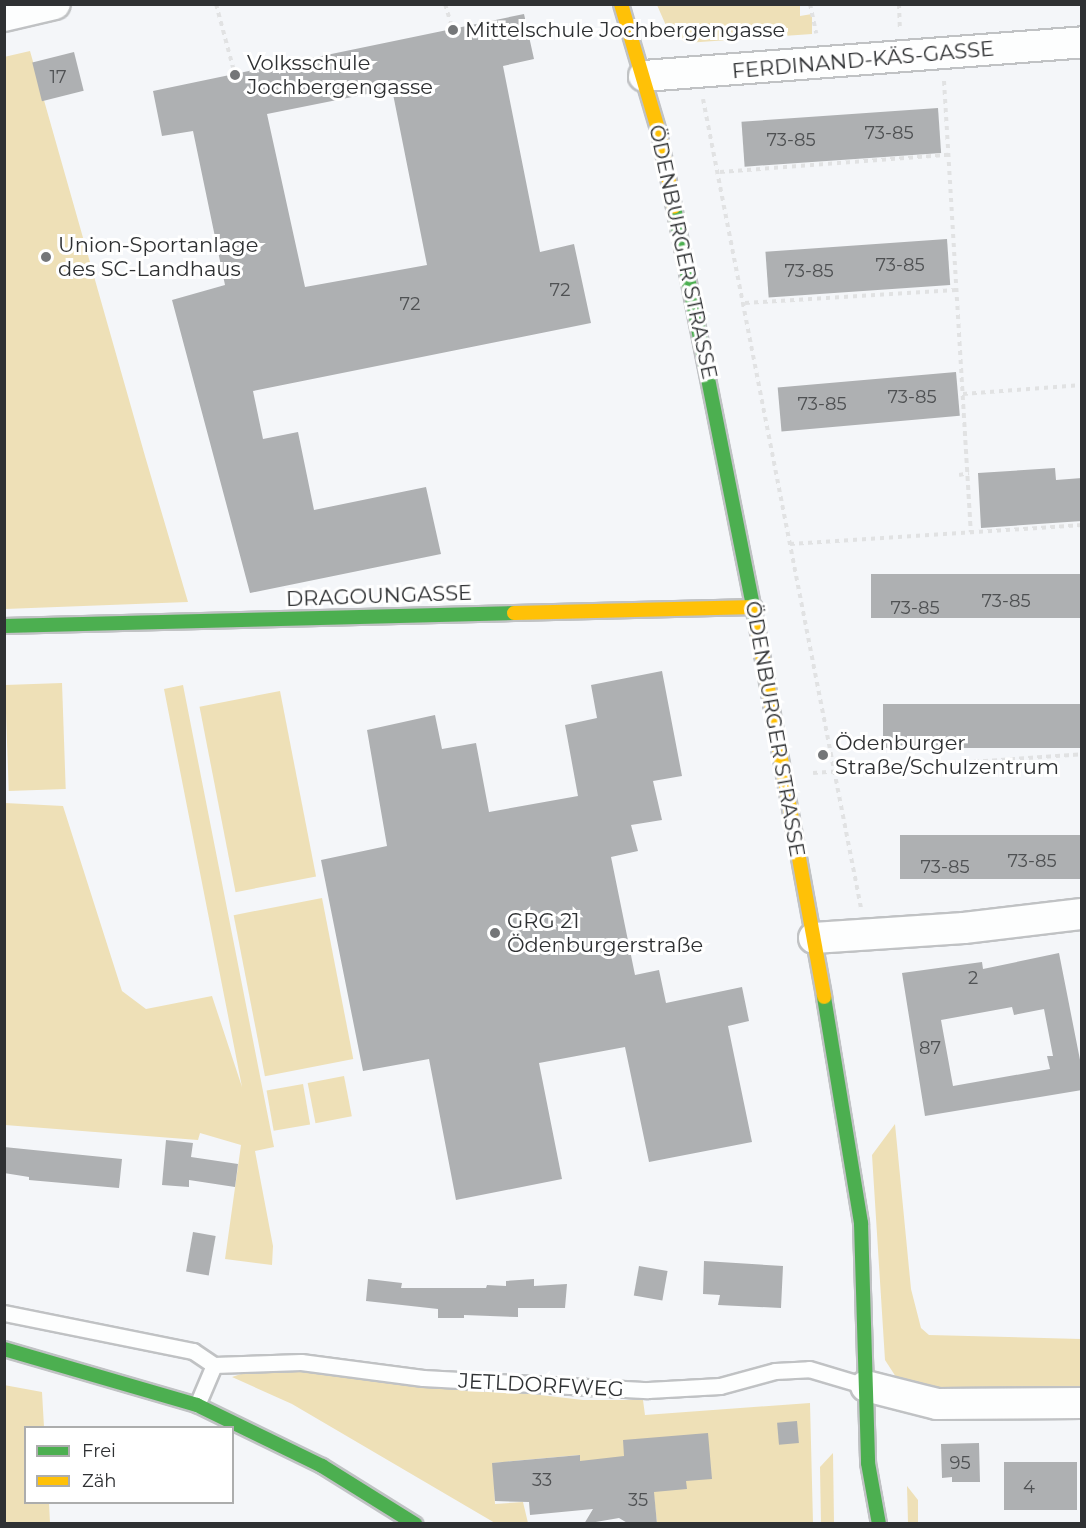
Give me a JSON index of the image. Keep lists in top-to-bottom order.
{
  "streets": {
    "street": ["FERDINAND-KÄS-GASSE", "ÖDENBURGER STRASSE", "DRAGOUNGASSE"],
    "lane": ["JETLDORFWEG"]
  },
  "crossings": [
    ["FERDINAND-KÄS-GASSE", "ÖDENBURGER STRASSE"],
    ["ÖDENBURGER STRASSE", "DRAGOUNGASSE"],
    ["ÖDENBURGER STRASSE", "JETLDORFWEG"]
  ],
  "places": [
    "Mittelschule Jochbergengasse",
    "Volksschule Jochbergengasse",
    "Union-Sportanlage des SC-Landhaus",
    "Ödenburger Straße/Schulzentrum",
    "GRG 21 Ödenburgerstraße"
  ],
  "house_numbers": [
    "17",
    "73-85",
    "73-85",
    "73-85",
    "73-85",
    "72",
    "72",
    "73-85",
    "73-85",
    "73-85",
    "73-85",
    "73-85",
    "73-85",
    "2",
    "87",
    "95",
    "33",
    "4",
    "35"
  ],
  "legend": ["Frei", "Zäh"]
}
